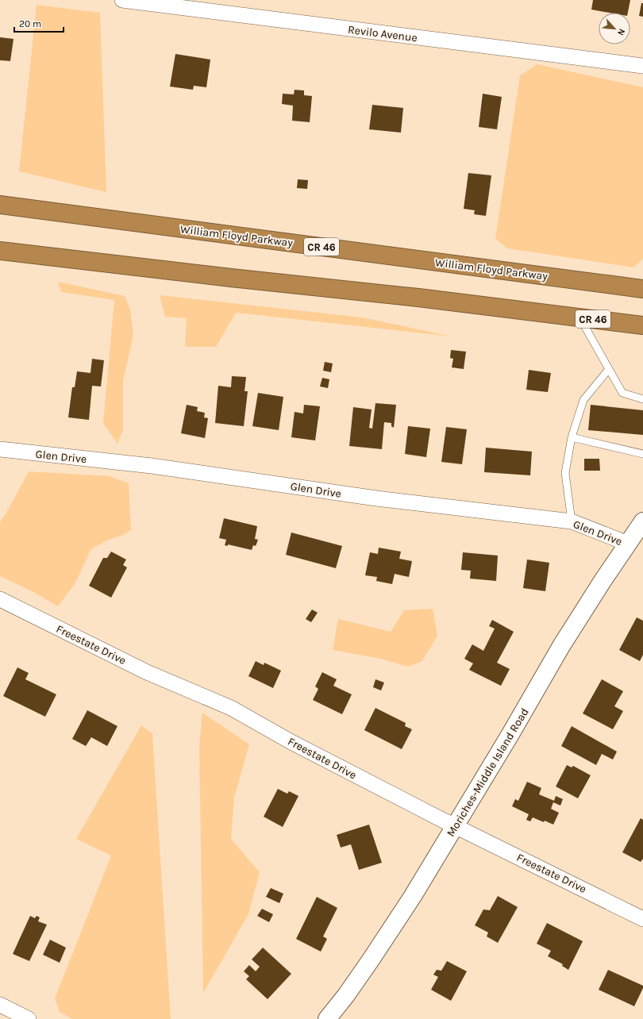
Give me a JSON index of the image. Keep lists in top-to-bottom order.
{
  "streets": {
    "highway": ["William Floyd Parkway", "CR 46"],
    "main road": ["Moriches-Middle Island Road"],
    "street": ["Revilo Avenue", "Glen Drive", "Freestate Drive"]
  },
  "crossings": [
    ["Glen Drive", "Moriches-Middle Island Road"],
    ["Freestate Drive", "Moriches-Middle Island Road"]
  ],
  "scale_bar": "20 m",
  "north": "bottom right"
}
